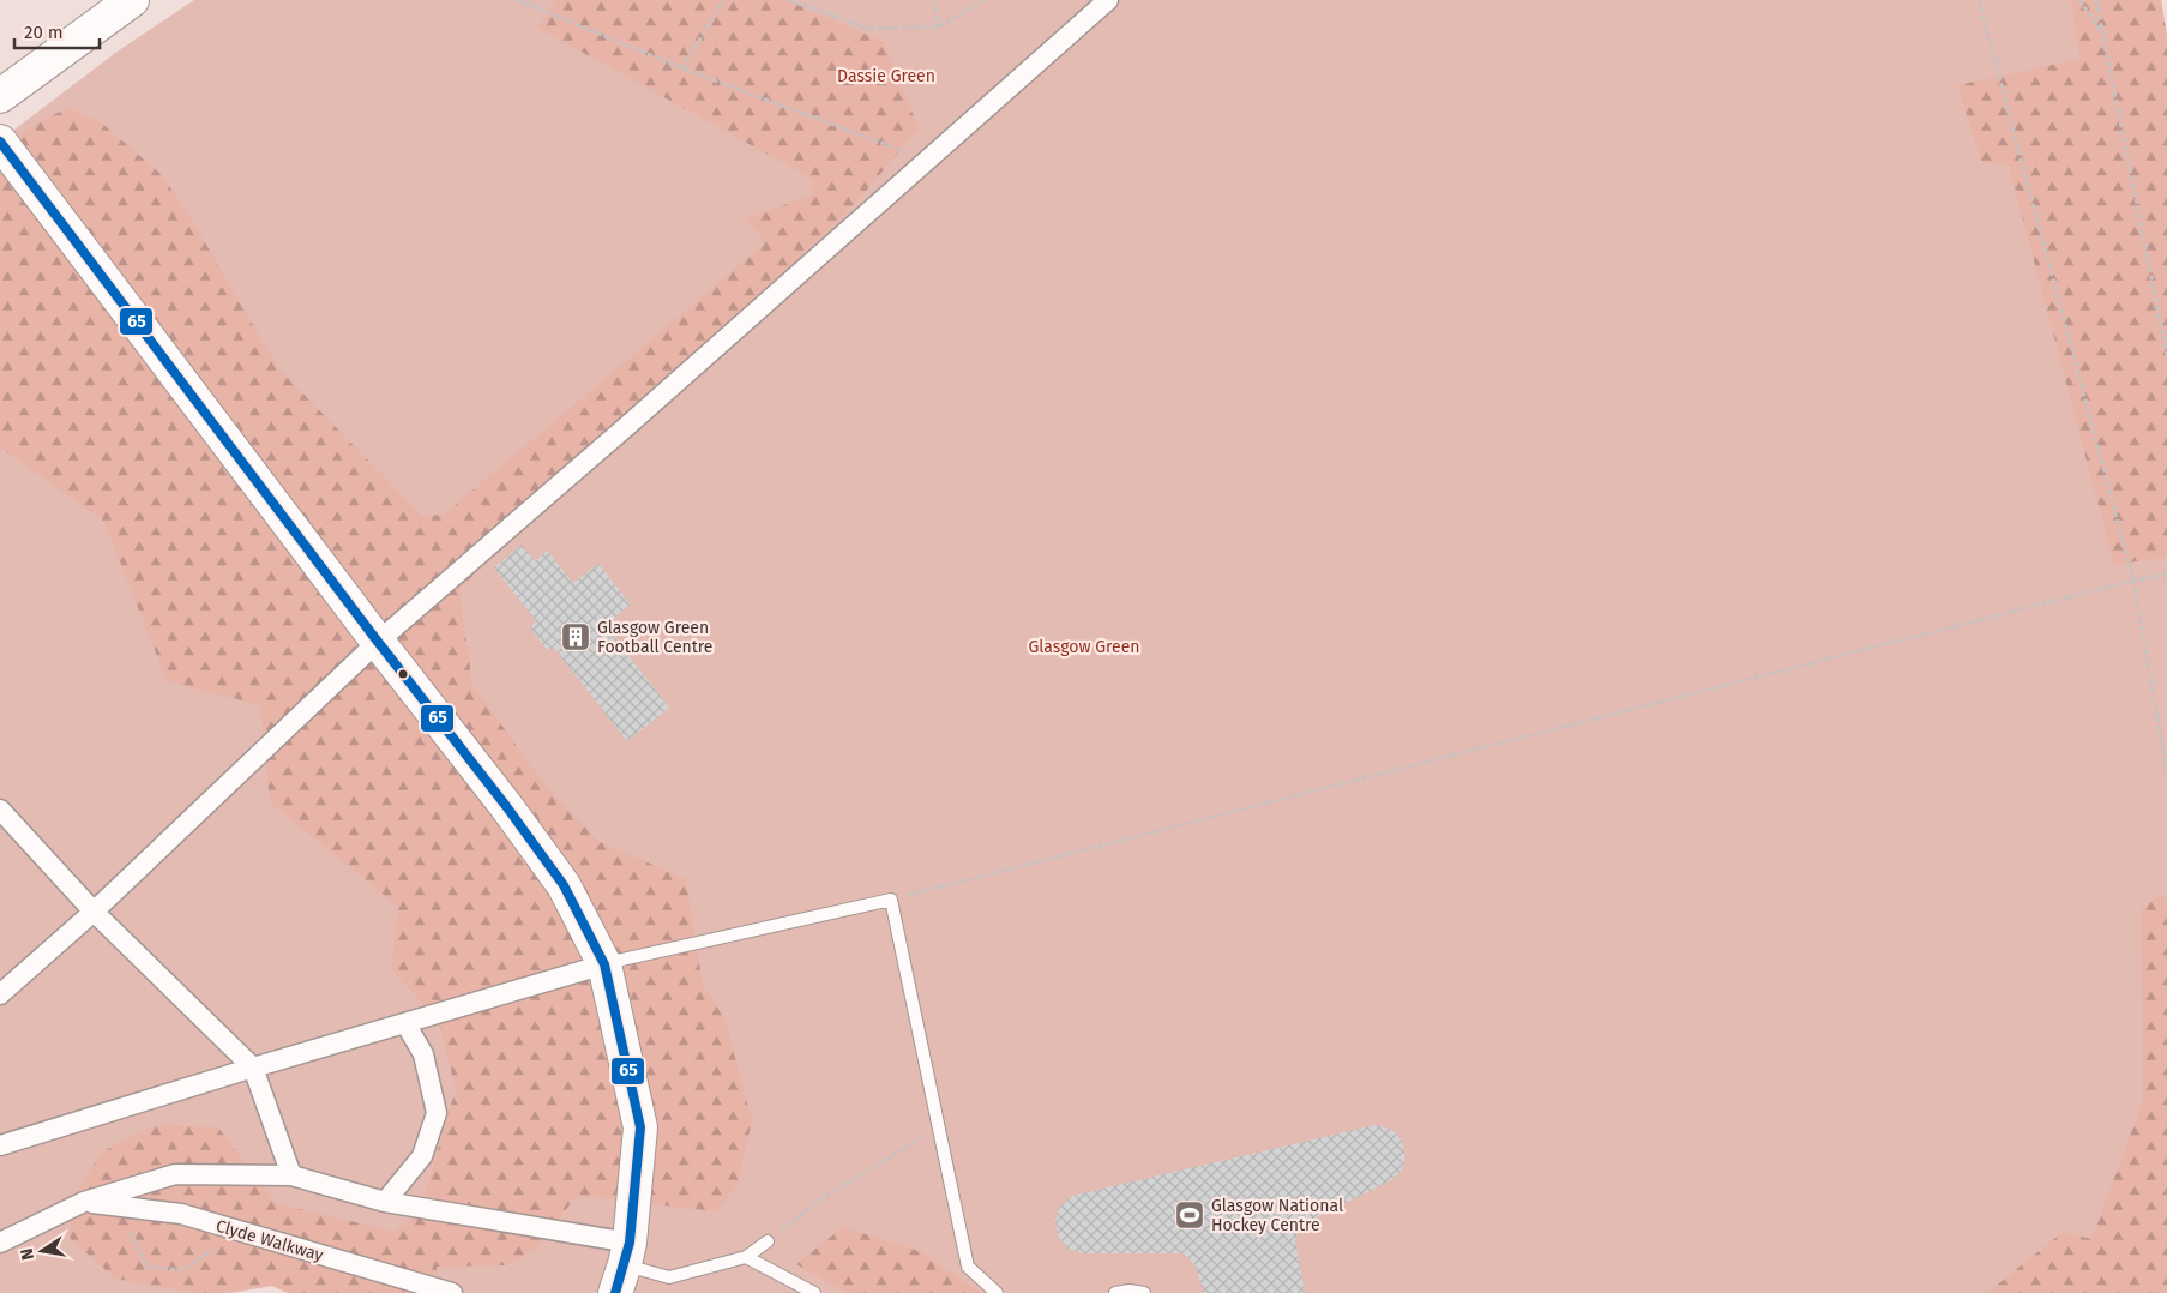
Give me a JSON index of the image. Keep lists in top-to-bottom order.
{
  "streets": {
    "street": ["Clyde Walkway"]
  },
  "parks": ["Dassie Green", "Glasgow Green"],
  "places": {
    "building": ["Glasgow Green Football Centre"],
    "sports": ["Glasgow National Hockey Centre"]
  },
  "lines": ["transit line 65"],
  "scale_bar": "20 m",
  "north": "left"
}
